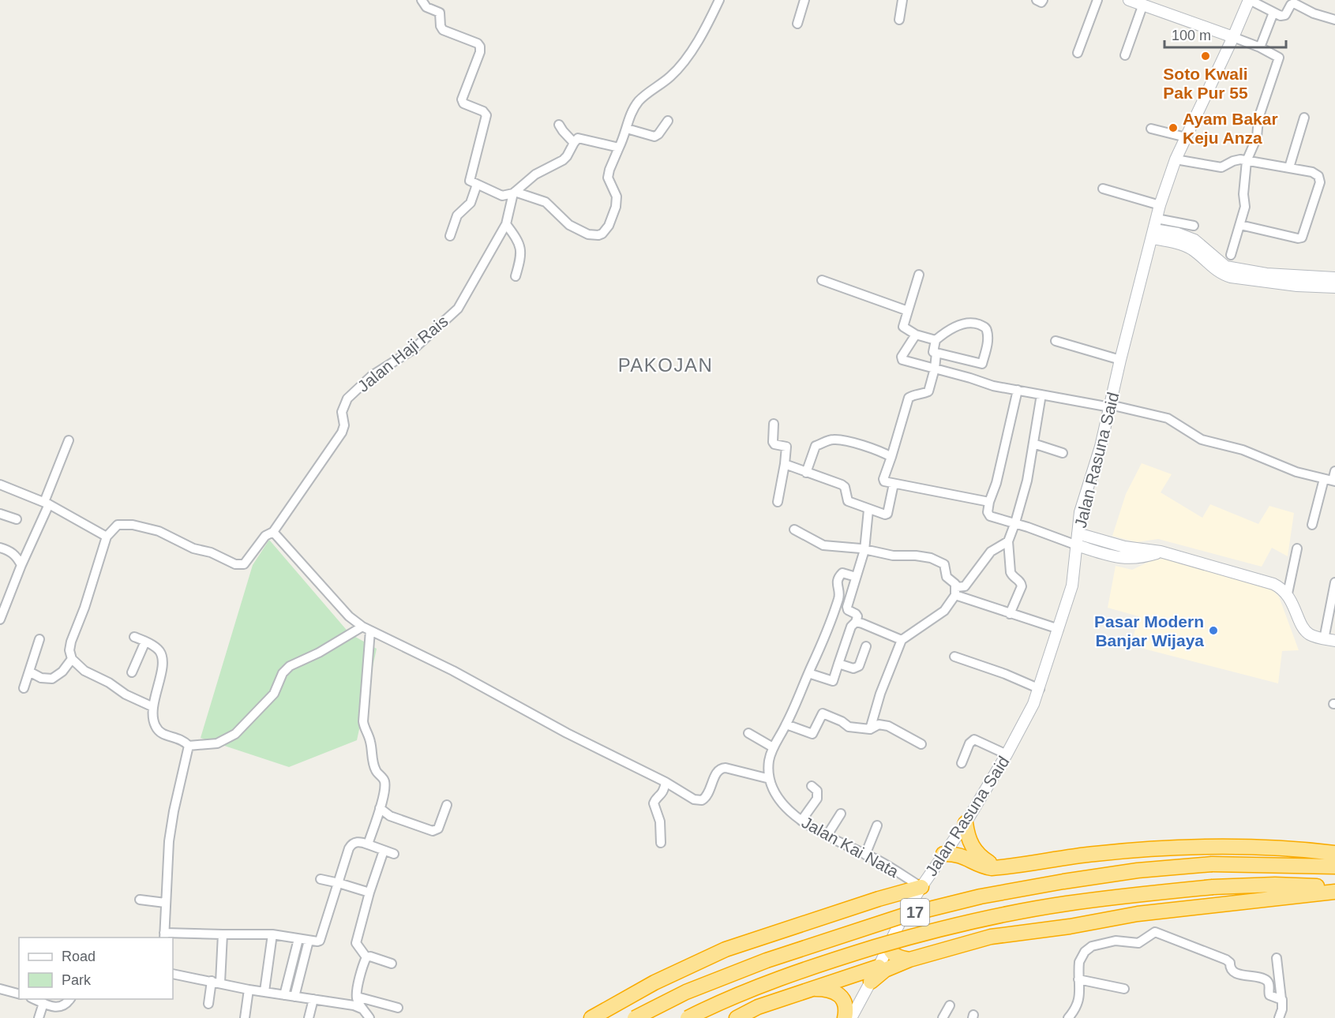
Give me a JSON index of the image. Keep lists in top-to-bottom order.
{
  "streets": {
    "highway": ["17"],
    "main road": ["Jalan Rasuna Said"],
    "street": ["Jalan Haji Rais", "Jalan Kai Nata"]
  },
  "crossings": [
    ["Jalan Rasuna Said", "Jalan Kai Nata"]
  ],
  "districts": ["PAKOJAN"],
  "places": ["Soto Kwali Pak Pur 55", "Ayam Bakar Keju Anza", "Pasar Modern Banjar Wijaya"],
  "legend": ["Road", "Park"],
  "scale_bar": "100 m"
}
